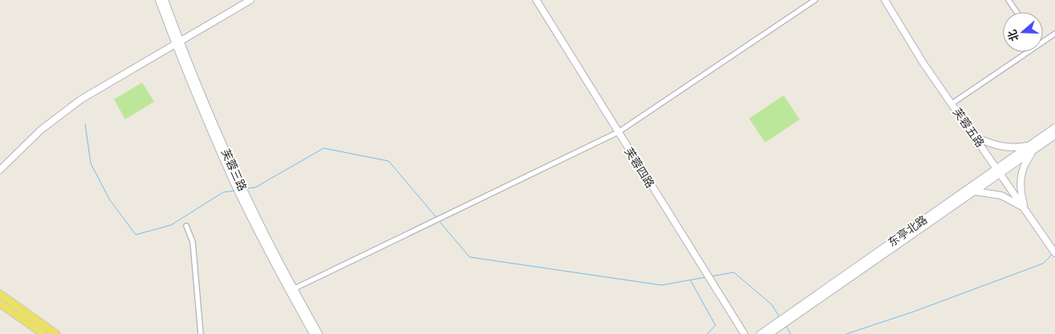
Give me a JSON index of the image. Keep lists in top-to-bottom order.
{
  "streets": {
    "main road": [
      "芙蓉五路",
      "芙蓉四路",
      "芙蓉三路",
      "东亭北路"
    ]
  },
  "crossings": [
    ["芙蓉五路", "东亭北路"]
  ],
  "north": "left"
}
